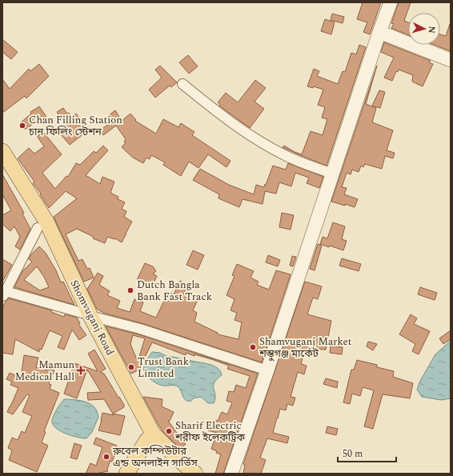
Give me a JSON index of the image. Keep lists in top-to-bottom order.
{
  "streets": {
    "main road": ["Shomvuganj Road"]
  },
  "places": {
    "other": [
      "Chan Filling Station চান ফিলিং স্টেশন",
      "Dutch Bangla Bank Fast Track",
      "Shamvuganj Market শম্ভুগঞ্জ মার্কেট",
      "Trust Bank Limited",
      "Sharif Electric শরীফ ইলেকট্রিক",
      "রুবেল কম্পিউটার এন্ড অনলাইন সার্ভিস"
    ],
    "health": ["Mamun Medical Hall"]
  },
  "scale_bar": "50 m",
  "north": "right"
}
